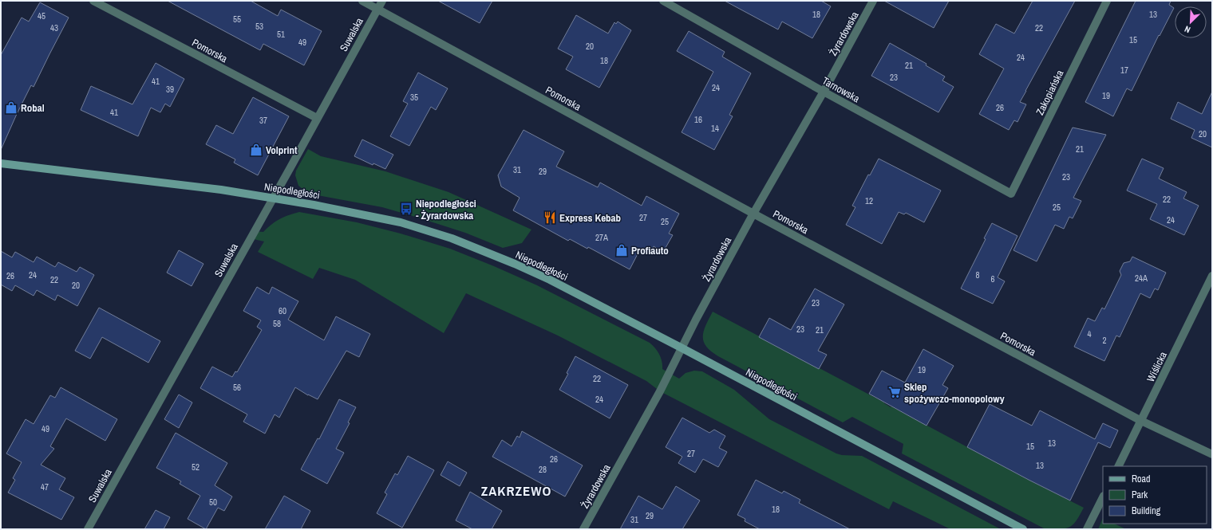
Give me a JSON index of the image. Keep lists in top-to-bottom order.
{
  "streets": {
    "street": [
      "Żyrardowska",
      "Suwalska",
      "Pomorska",
      "Tarnowska",
      "Zakopiańska",
      "Niepodległości",
      "Wiślicka"
    ]
  },
  "crossings": [
    ["Żyrardowska", "Pomorska"],
    ["Żyrardowska", "Tarnowska"],
    ["Żyrardowska", "Niepodległości"],
    ["Suwalska", "Pomorska"],
    ["Suwalska", "Niepodległości"],
    ["Pomorska", "Wiślicka"],
    ["Tarnowska", "Zakopiańska"]
  ],
  "districts": ["ZAKRZEWO"],
  "places": {
    "shop": ["Robal", "Volprint", "Profiauto"],
    "bus stop": ["Niepodległości - Żyrardowska"],
    "restaurant": ["Express Kebab"],
    "supermarket": ["Sklep spożywczo-monopolowy"]
  },
  "house_numbers": [
    "18",
    "13",
    "45",
    "55",
    "53",
    "43",
    "22",
    "51",
    "15",
    "49",
    "20",
    "24",
    "18",
    "21",
    "17",
    "23",
    "41",
    "24",
    "39",
    "19",
    "35",
    "26",
    "41",
    "16",
    "37",
    "14",
    "20",
    "21",
    "31",
    "29",
    "23",
    "22",
    "12",
    "25",
    "27",
    "24",
    "25",
    "27A",
    "24",
    "8",
    "26",
    "24A",
    "6",
    "22",
    "20",
    "23",
    "60",
    "58",
    "23",
    "21",
    "4",
    "2",
    "19",
    "22",
    "56",
    "24",
    "49",
    "13",
    "15",
    "27",
    "26",
    "13",
    "52",
    "28",
    "47",
    "50",
    "18",
    "29",
    "31"
  ],
  "legend": ["Road", "Park", "Building"],
  "north": "bottom left"
}
